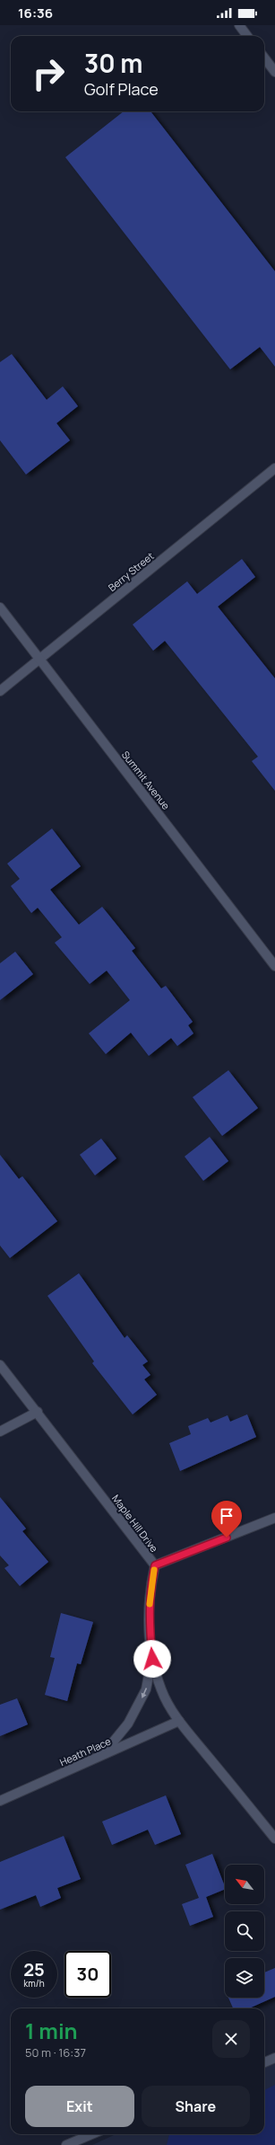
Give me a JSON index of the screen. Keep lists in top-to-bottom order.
{
  "streets": {
    "street": [
      "Berry Street",
      "Summit Avenue",
      "Maple Hill Drive",
      "Heath Place"
    ]
  },
  "crossings": [
    ["Berry Street", "Summit Avenue"],
    ["Maple Hill Drive", "Heath Place"]
  ],
  "north": "top left",
  "page": {
    "status": "16:36",
    "turn": ["30 m", "Golf Place"],
    "speed": "25 km/h",
    "limit": "30",
    "heading": ["1 min", "50 m · 16:37"],
    "buttons": ["Exit", "Share"]
  }
}
